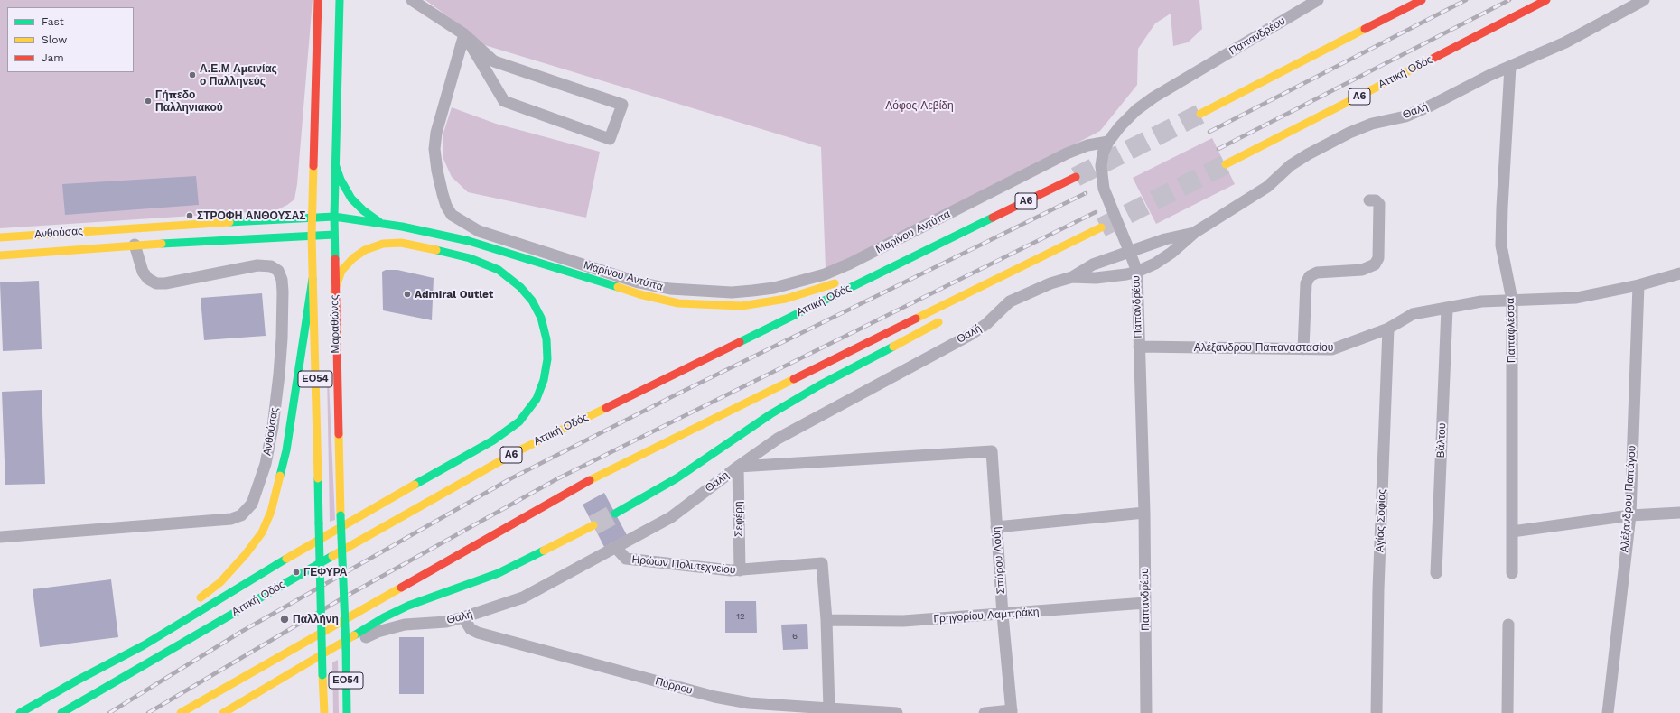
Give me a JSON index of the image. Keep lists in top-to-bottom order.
{
  "streets": {
    "main road": [
      "Αττική Οδός",
      "Α6",
      "Ανθούσας",
      "Μαραθώνος",
      "ΕΟ54"
    ],
    "street": [
      "Παπανδρέου",
      "Θαλή",
      "Μαρίνου Αντύπα",
      "Παπαφλέσσα",
      "Αλέξανδρου Παπαναστασίου",
      "Βάλτου",
      "Αλέξανδρου Παπάγου",
      "Σεφέρη",
      "Αγίας Σοφίας",
      "Σπύρου Λούη",
      "Ηρώων Πολυτεχνείου",
      "Γρηγορίου Λαμπράκη",
      "Πύρρου"
    ]
  },
  "crossings": [
    ["Παπανδρέου", "Θαλή"],
    ["Παπανδρέου", "Μαρίνου Αντύπα"],
    ["Παπανδρέου", "Αλέξανδρου Παπαναστασίου"],
    ["Παπανδρέου", "Γρηγορίου Λαμπράκη"],
    ["Θαλή", "Μαραθώνος"],
    ["Θαλή", "Παπαφλέσσα"],
    ["Θαλή", "Σεφέρη"],
    ["Θαλή", "Σπύρου Λούη"],
    ["Θαλή", "Ηρώων Πολυτεχνείου"],
    ["Θαλή", "Πύρρου"],
    ["Ανθούσας", "Μαραθώνος"],
    ["Παπαφλέσσα", "Αλέξανδρου Παπαναστασίου"],
    ["Αλέξανδρου Παπαναστασίου", "Βάλτου"],
    ["Αλέξανδρου Παπαναστασίου", "Αλέξανδρου Παπάγου"],
    ["Αλέξανδρου Παπαναστασίου", "Αγίας Σοφίας"],
    ["Σεφέρη", "Σπύρου Λούη"],
    ["Σεφέρη", "Ηρώων Πολυτεχνείου"],
    ["Σπύρου Λούη", "Γρηγορίου Λαμπράκη"],
    ["Ηρώων Πολυτεχνείου", "Γρηγορίου Λαμπράκη"]
  ],
  "parks": ["Λόφος Λεβίδη"],
  "places": [
    "Α.Ε.Μ Αμεινίας ο Παλληνεύς",
    "Γήπεδο Παλληνιακού",
    "ΣΤΡΟΦΗ ΑΝΘΟΥΣΑΣ",
    "Admiral Outlet",
    "ΓΕΦΥΡΑ",
    "Παλλήνη"
  ],
  "house_numbers": ["12", "6"],
  "legend": ["Fast", "Slow", "Jam"]
}
